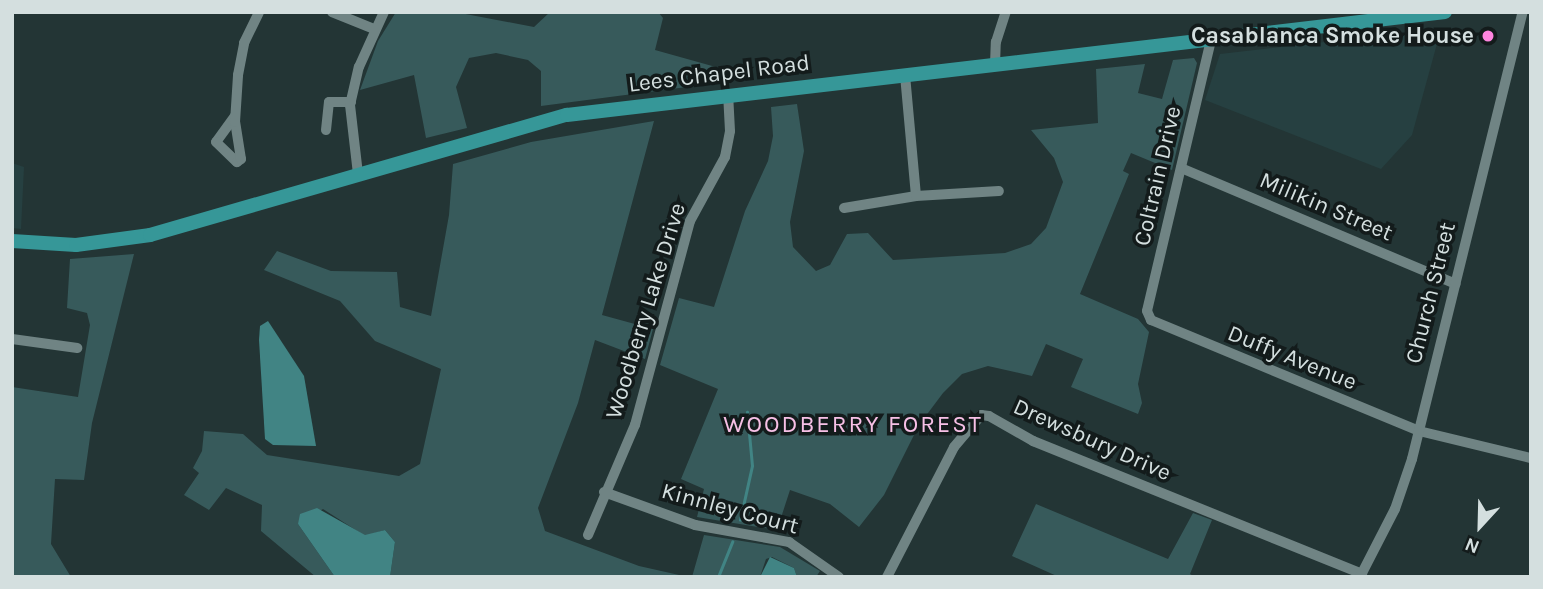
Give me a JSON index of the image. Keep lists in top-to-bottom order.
{
  "streets": {
    "main road": ["Lees Chapel Road"],
    "street": [
      "Coltrain Drive",
      "Milikin Street",
      "Church Street",
      "Woodberry Lake Drive",
      "Duffy Avenue",
      "Drewsbury Drive",
      "Kinnley Court"
    ]
  },
  "crossings": [
    ["Lees Chapel Road", "Coltrain Drive"],
    ["Lees Chapel Road", "Woodberry Lake Drive"],
    ["Coltrain Drive", "Milikin Street"],
    ["Coltrain Drive", "Duffy Avenue"],
    ["Milikin Street", "Church Street"],
    ["Church Street", "Duffy Avenue"],
    ["Church Street", "Drewsbury Drive"],
    ["Woodberry Lake Drive", "Kinnley Court"]
  ],
  "districts": ["WOODBERRY FOREST"],
  "places": ["Casablanca Smoke House"],
  "north": "bottom"
}
